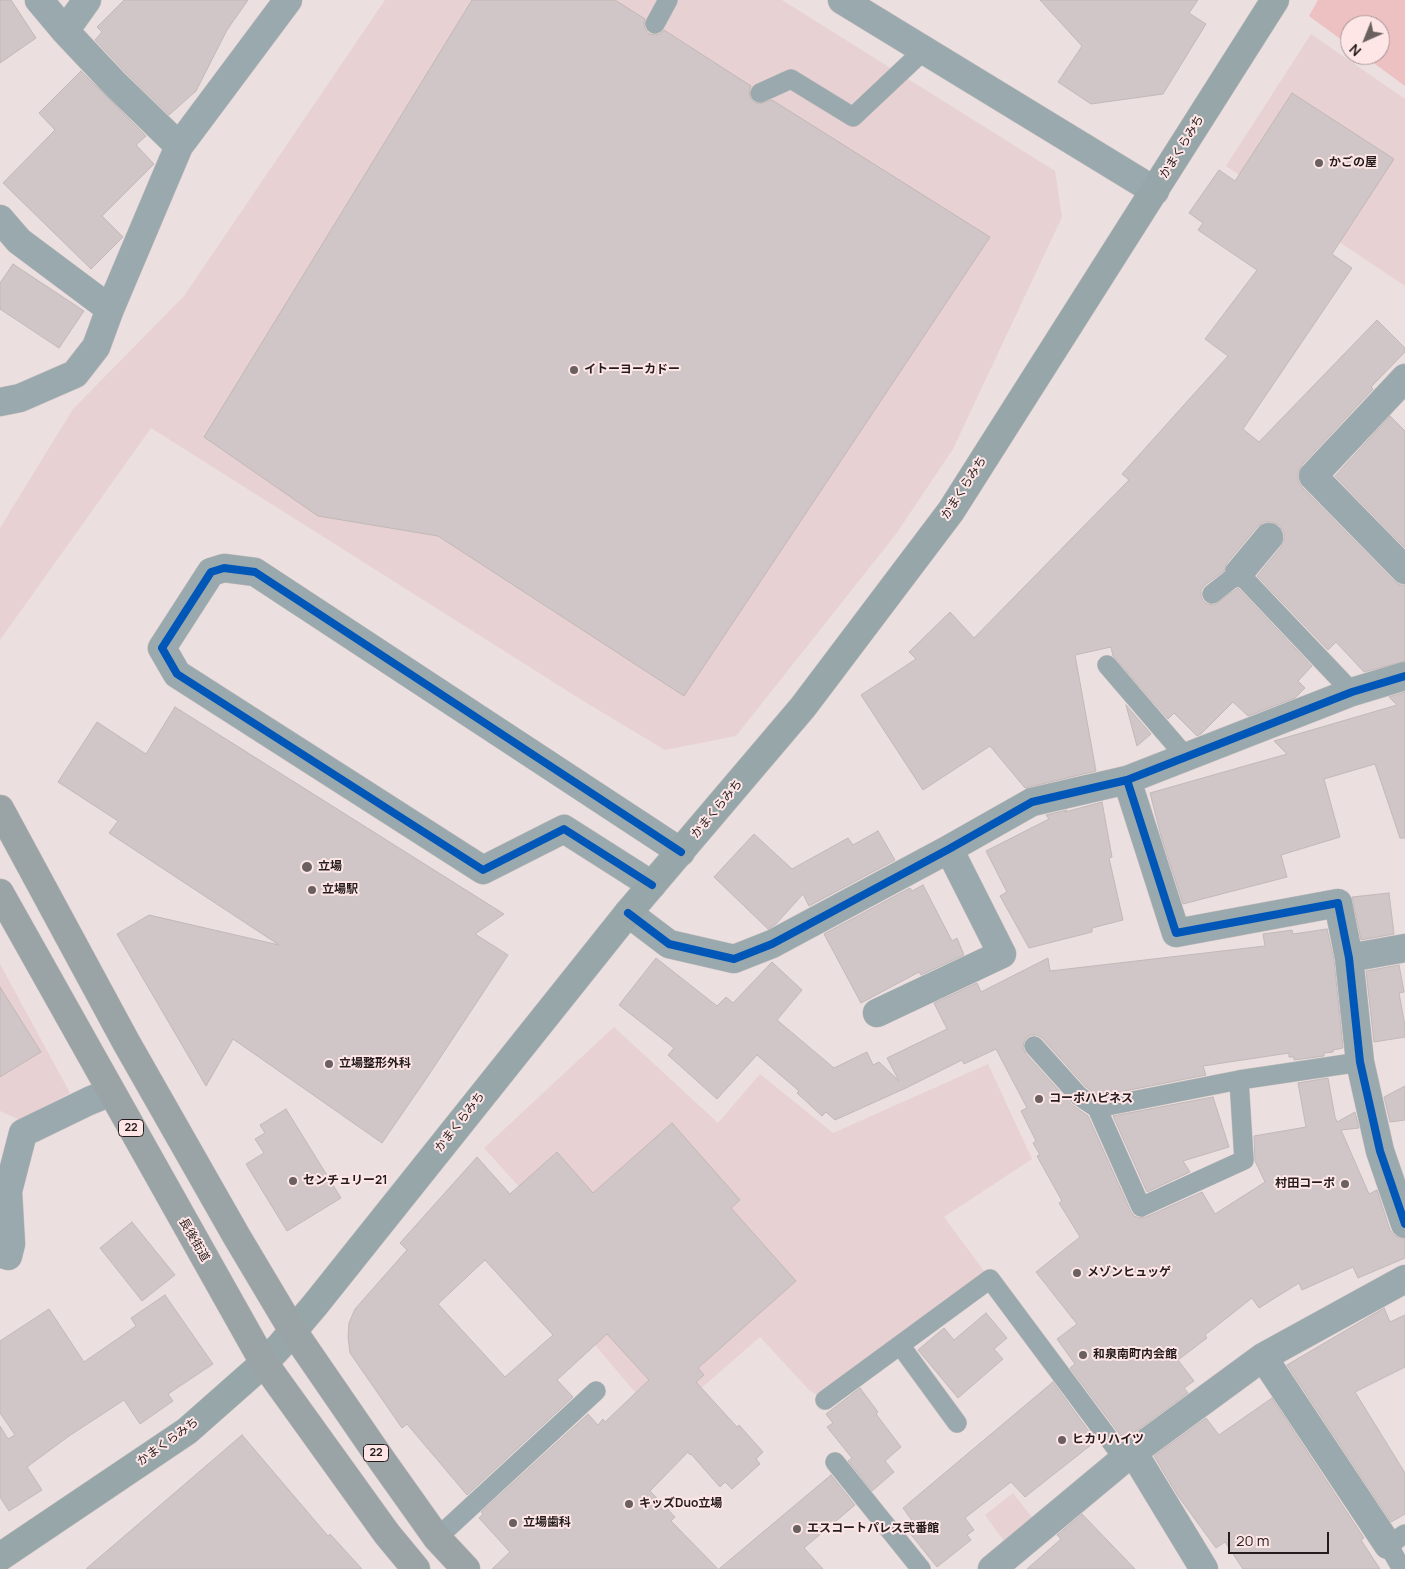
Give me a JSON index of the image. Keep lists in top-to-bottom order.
{
  "streets": {
    "main road": ["かまくらみち", "22", "長後街道"]
  },
  "crossings": [
    ["かまくらみち", "22"],
    ["かまくらみち", "長後街道"]
  ],
  "places": [
    "かごの屋",
    "イトーヨーカドー",
    "立場",
    "立場駅",
    "立場整形外科",
    "コーポハピネス",
    "センチュリー21",
    "村田コーポ",
    "メゾンヒュッゲ",
    "和泉南町内会館",
    "ヒカリハイツ",
    "キッズDuo立場",
    "立場歯科",
    "エスコートパレス弐番館"
  ],
  "scale_bar": "20 m",
  "north": "bottom left"
}
